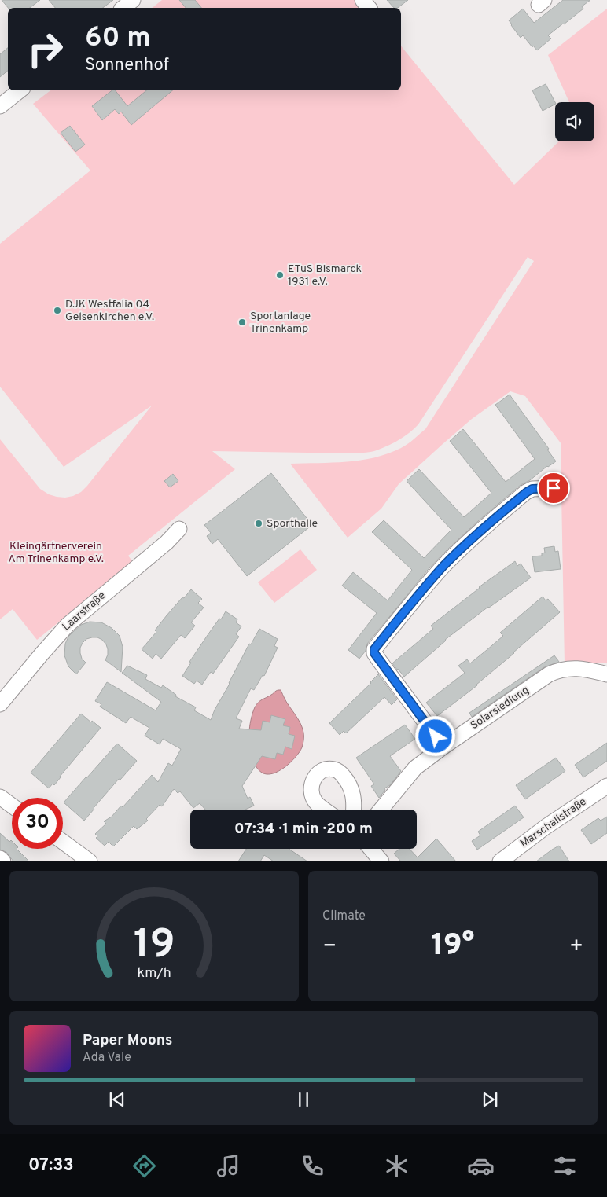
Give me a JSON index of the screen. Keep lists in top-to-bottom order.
{
  "streets": {
    "street": ["Laarstraße", "Solarsiedlung", "Marschallstraße"]
  },
  "parks": ["Kleingärtnerverein Am Trinenkamp e.V."],
  "places": [
    "ETuS Bismarck 1931 e.V.",
    "DJK Westfalia 04 Gelsenkirchen e.V.",
    "Sportanlage Trinenkamp",
    "Sporthalle"
  ],
  "page": {
    "turn": ["60 m", "Sonnenhof"],
    "limit": "30",
    "trip": "07:34 · 1 min · 200 m",
    "tile": "Climate",
    "heat": ["−", "19°", "+"],
    "song": ["Paper Moons", "Ada Vale"],
    "tabs": "07:33",
    "gauge": ["19", "km/h"]
  }
}
